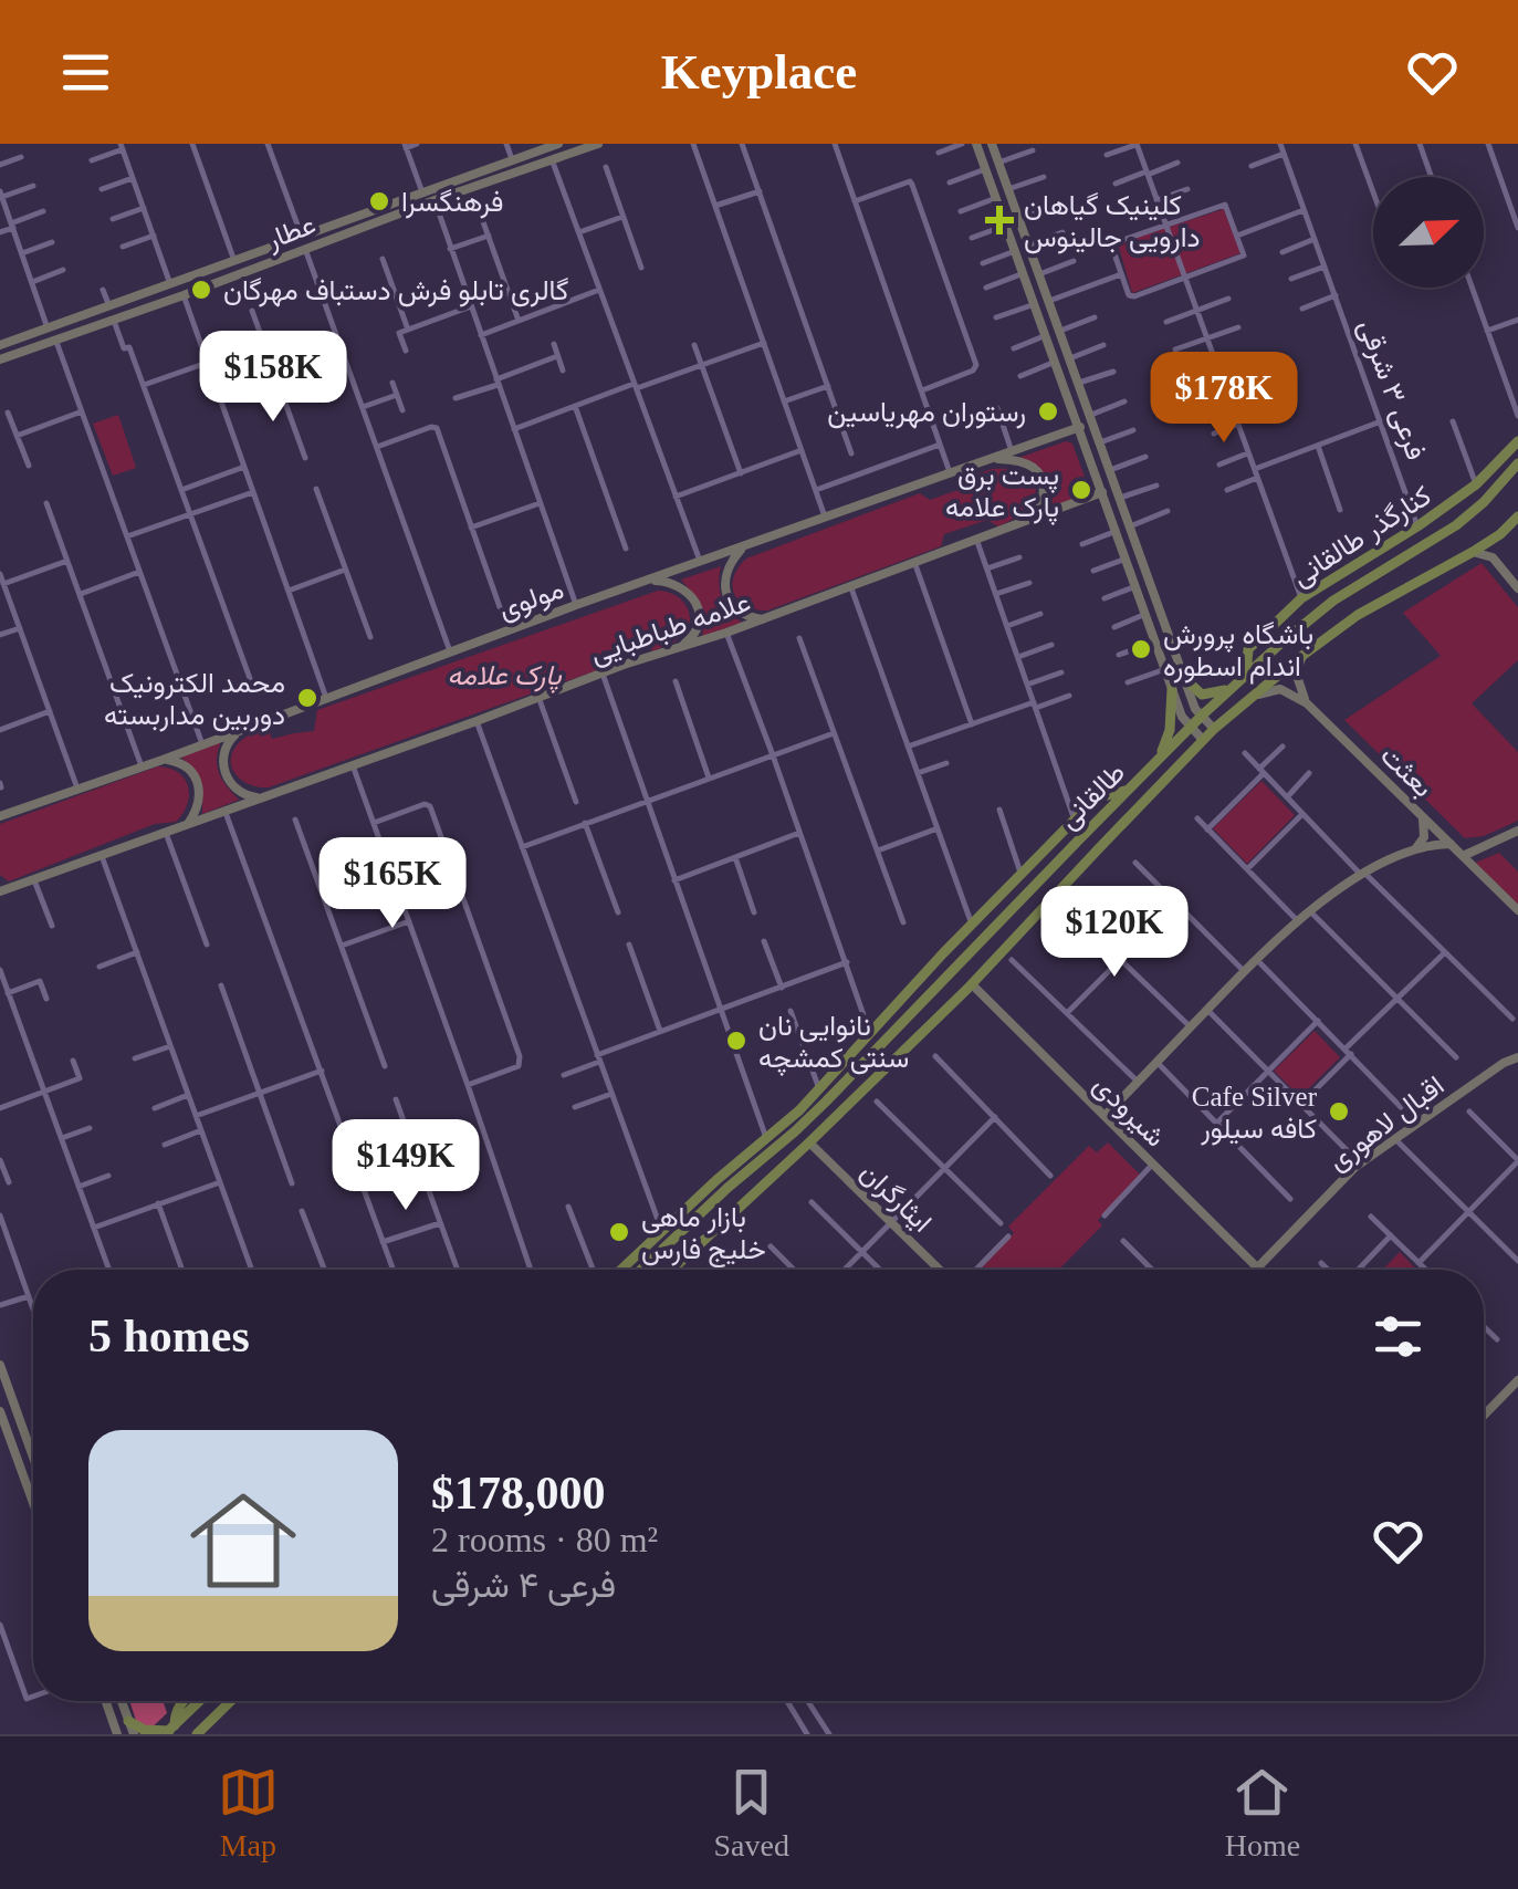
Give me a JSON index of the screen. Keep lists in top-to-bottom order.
{
  "streets": {
    "main road": ["کنارگذر طالقانی", "طالقانی"],
    "street": [
      "عطار",
      "فرعی ۳ شرقی",
      "مولوی",
      "علامه طباطبایی",
      "بعثت",
      "شیرودی",
      "اقبال لاهوری",
      "ایثارگران"
    ]
  },
  "crossings": [
    ["فرعی ۳ شرقی", "کنارگذر طالقانی"],
    ["کنارگذر طالقانی", "طالقانی"],
    ["طالقانی", "شیرودی"],
    ["طالقانی", "ایثارگران"],
    ["شیرودی", "اقبال لاهوری"]
  ],
  "parks": ["پارک علامه"],
  "places": {
    "other": [
      "فرهنگسرا",
      "گالری تابلو فرش دستباف مهرگان",
      "رستوران مهریاسین",
      "پست برق پارک علامه",
      "باشگاه پرورش اندام اسطوره",
      "محمد الکترونیک دوربین مداربسته",
      "نانوایی نان سنتی کمشچه",
      "Cafe Silver کافه سیلور",
      "بازار ماهی خلیج فارس"
    ],
    "health": ["کلینیک گیاهان دارویی جالینوس"]
  },
  "north": "top right",
  "page": {
    "header": "Keyplace",
    "price": [
      "$158K",
      "$178K",
      "$165K",
      "$120K",
      "$149K"
    ],
    "heading": "5 homes",
    "list": [
      {
        "name": "$178,000",
        "note": "2 rooms · 80 m² · فرعی ۴ شرقی"
      }
    ],
    "tabs": ["Map", "Saved", "Home"]
  }
}
